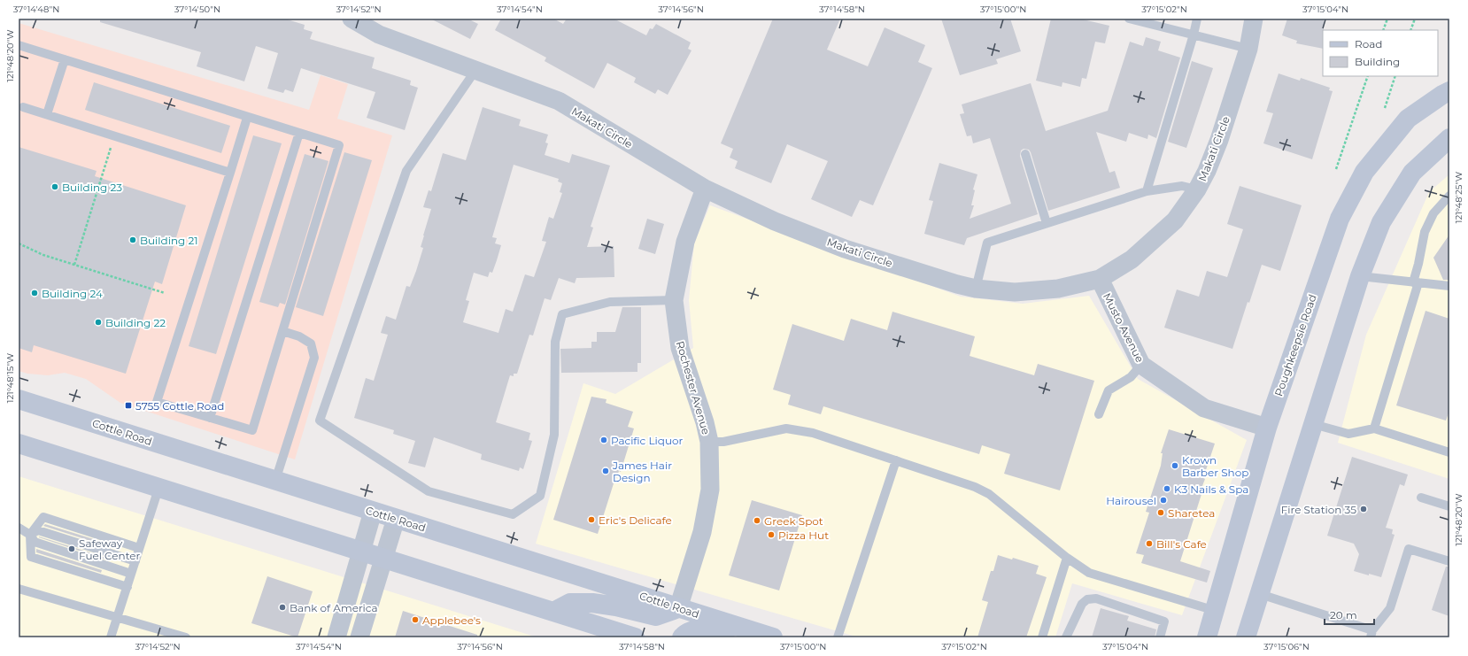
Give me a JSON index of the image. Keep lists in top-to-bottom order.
{
  "streets": {
    "main road": ["Poughkeepsie Road", "Cottle Road"],
    "street": ["Makati Circle", "Musto Avenue", "Rochester Avenue"]
  },
  "crossings": [
    ["Makati Circle", "Musto Avenue"],
    ["Makati Circle", "Rochester Avenue"],
    ["Musto Avenue", "Poughkeepsie Road"],
    ["Rochester Avenue", "Cottle Road"]
  ],
  "places": {
    "other": [
      "Building 23",
      "Building 21",
      "Building 24",
      "Building 22",
      "Pacific Liquor",
      "Krown Barber Shop",
      "James Hair Design",
      "K3 Nails & Spa",
      "Hairousel",
      "Fire Station 35",
      "Sharetea",
      "Eric's Delicafe",
      "Greek Spot",
      "Pizza Hut",
      "Bill's Cafe",
      "Safeway Fuel Center",
      "Bank of America",
      "Applebee's"
    ],
    "transit": ["5755 Cottle Road"]
  },
  "legend": ["Road", "Building"],
  "scale_bar": "20 m",
  "coordinates": [
    "37°14'48\"N",
    "37°14'50\"N",
    "37°14'52\"N",
    "37°14'54\"N",
    "37°14'56\"N",
    "37°14'58\"N",
    "37°15'00\"N",
    "37°15'02\"N",
    "37°15'04\"N",
    "121°48'20\"W",
    "121°48'25\"W",
    "121°48'15\"W",
    "37°15'06\"N"
  ]
}
